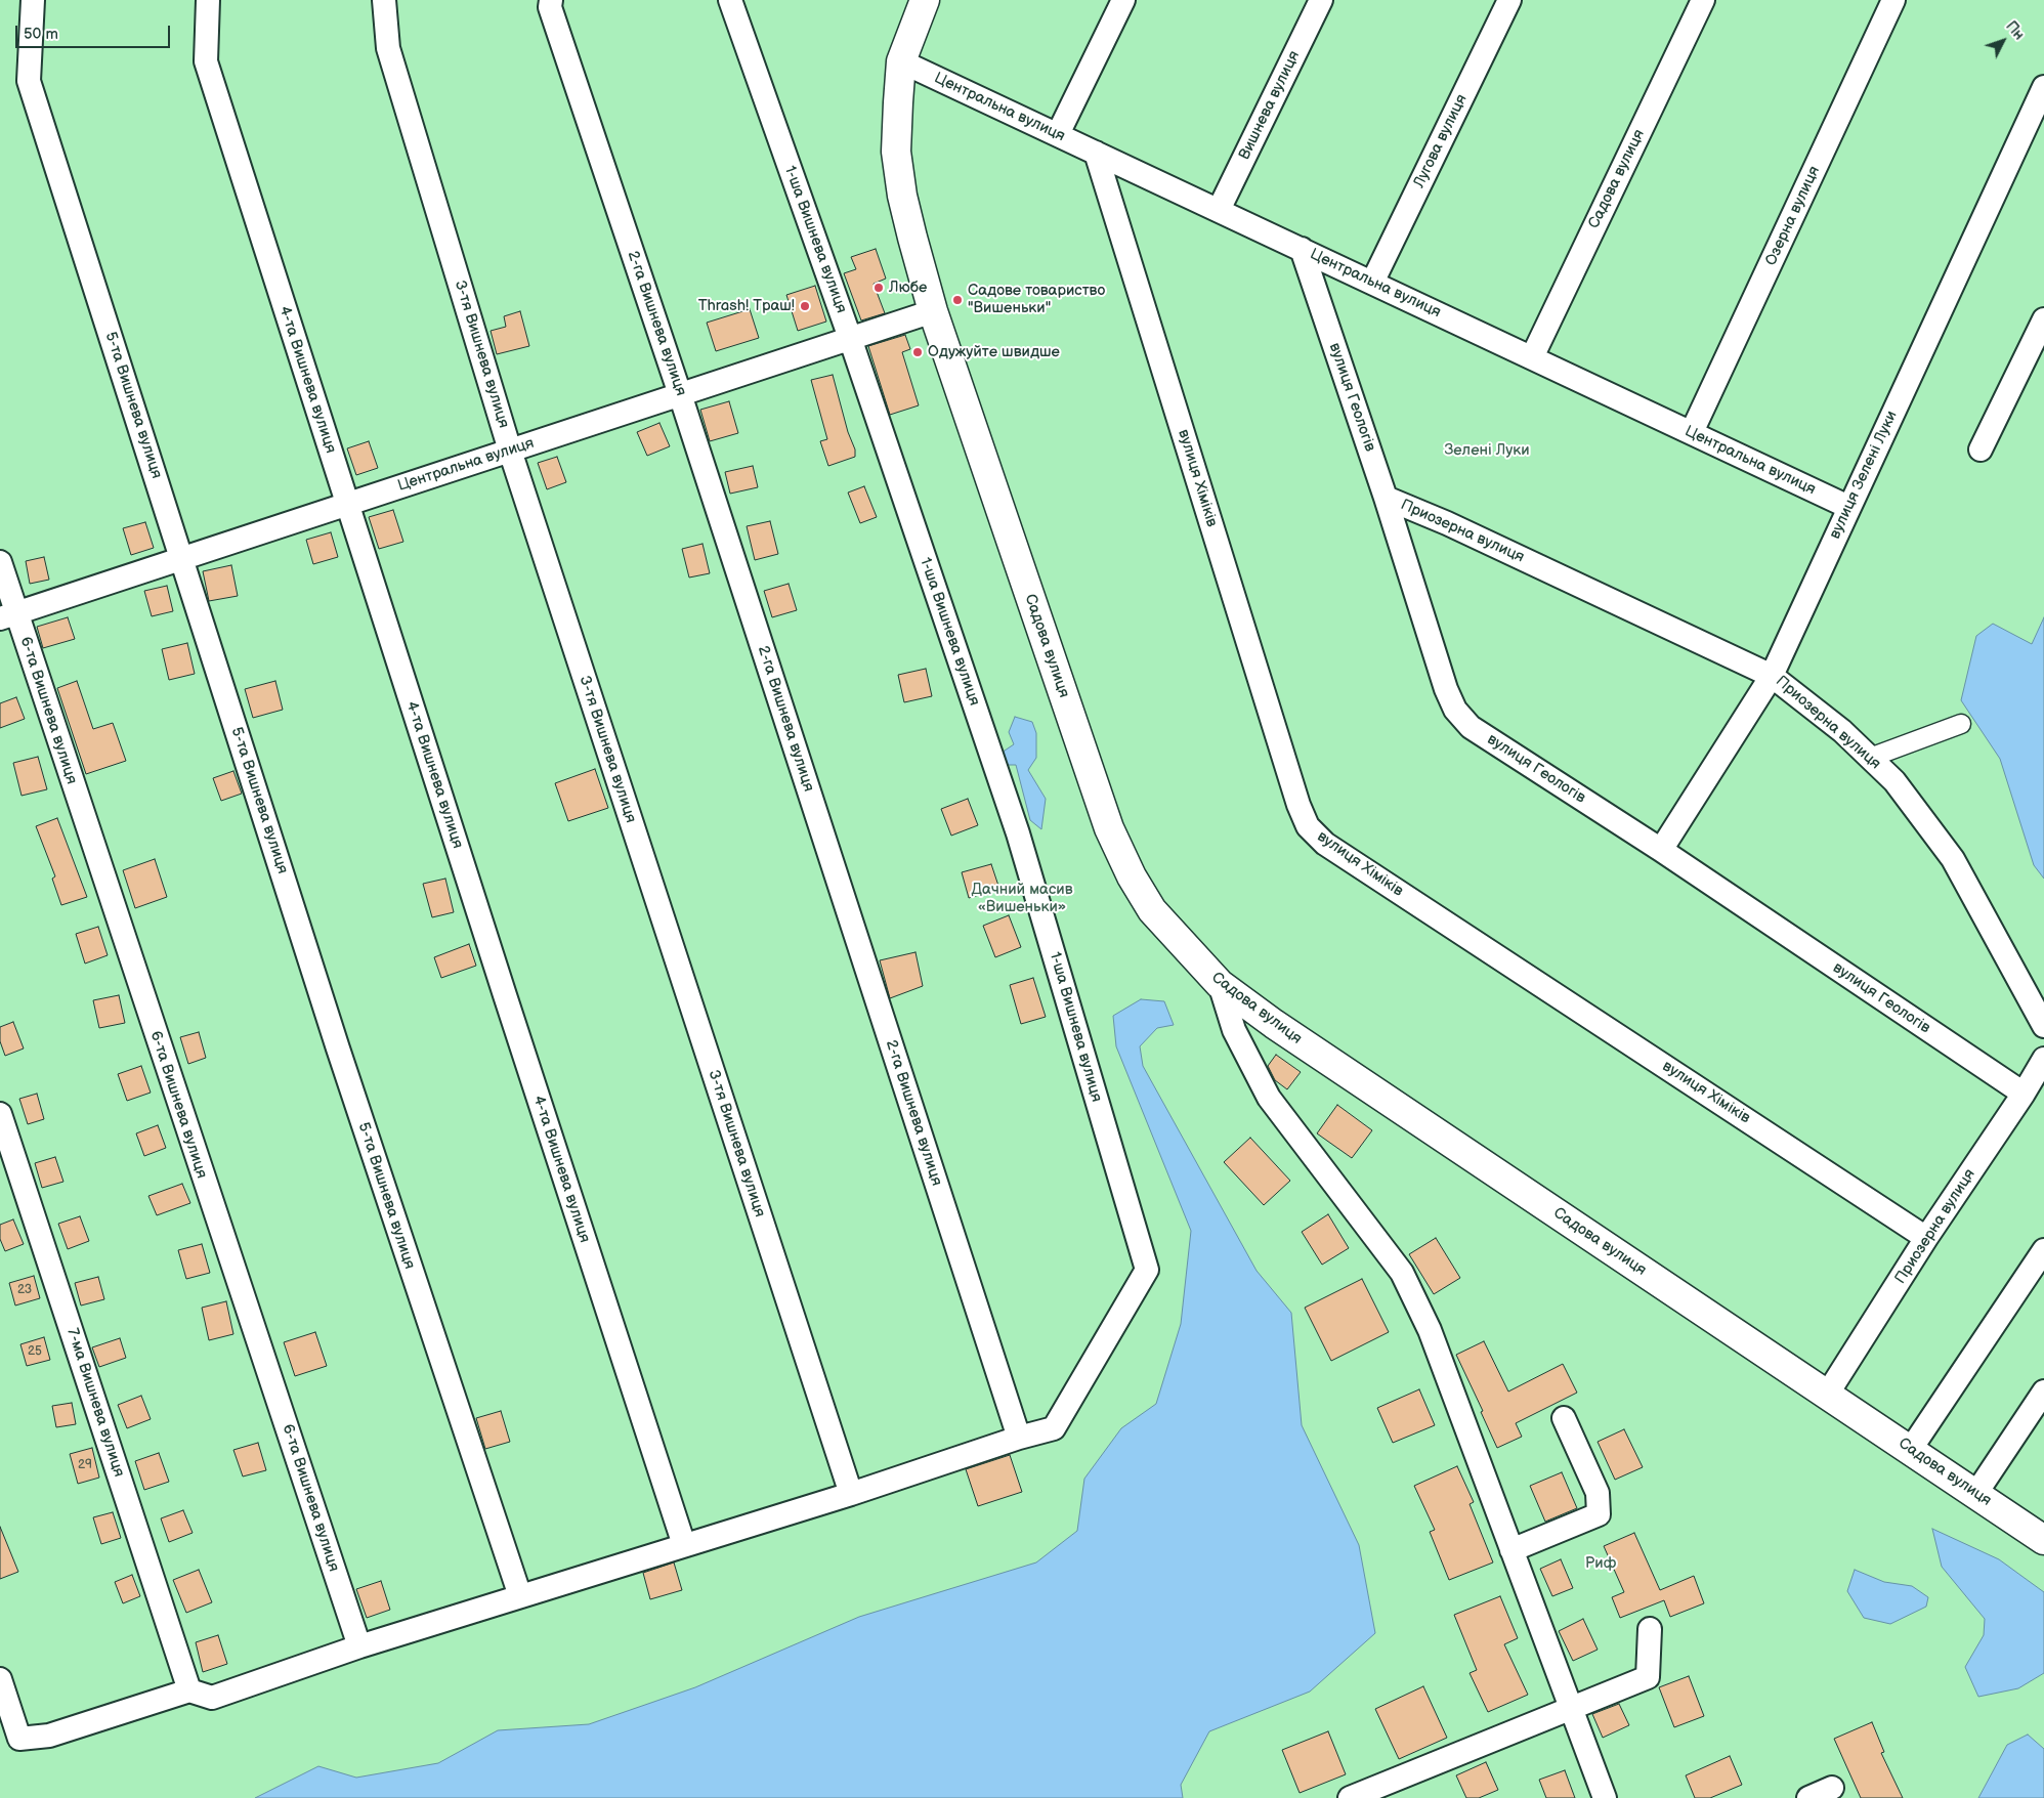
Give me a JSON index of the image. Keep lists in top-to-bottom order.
{
  "streets": {
    "street": [
      "Вишнева вулиця",
      "Центральна вулиця",
      "Лугова вулиця",
      "Садова вулиця",
      "Озерна вулиця",
      "1-ша Вишнева вулиця",
      "2-га Вишнева вулиця",
      "3-тя Вишнева вулиця",
      "4-та Вишнева вулиця",
      "вулиця Геологів",
      "5-та Вишнева вулиця",
      "вулиця Зелені Луки",
      "вулиця Хіміків",
      "Приозерна вулиця",
      "6-та Вишнева вулиця",
      "7-ма Вишнева вулиця"
    ]
  },
  "crossings": [
    ["Вишнева вулиця", "Центральна вулиця"],
    ["Центральна вулиця", "Лугова вулиця"],
    ["Центральна вулиця", "Садова вулиця"],
    ["Центральна вулиця", "Озерна вулиця"],
    ["Центральна вулиця", "1-ша Вишнева вулиця"],
    ["Центральна вулиця", "2-га Вишнева вулиця"],
    ["Центральна вулиця", "3-тя Вишнева вулиця"],
    ["Центральна вулиця", "4-та Вишнева вулиця"],
    ["Центральна вулиця", "вулиця Геологів"],
    ["Центральна вулиця", "5-та Вишнева вулиця"],
    ["Центральна вулиця", "вулиця Зелені Луки"],
    ["Центральна вулиця", "вулиця Хіміків"],
    ["Центральна вулиця", "6-та Вишнева вулиця"],
    ["Садова вулиця", "Приозерна вулиця"],
    ["1-ша Вишнева вулиця", "2-га Вишнева вулиця"],
    ["вулиця Геологів", "вулиця Зелені Луки"],
    ["вулиця Геологів", "Приозерна вулиця"],
    ["вулиця Зелені Луки", "Приозерна вулиця"],
    ["вулиця Хіміків", "Приозерна вулиця"]
  ],
  "parks": ["Зелені Луки", "Дачний масив «Вишеньки»", "Риф"],
  "places": [
    "Любе",
    "Садове товариство \"Вишеньки\"",
    "Thrash! Траш!",
    "Одужуйте швидше"
  ],
  "house_numbers": ["23", "25", "29"],
  "scale_bar": "50 m",
  "north": "top right"
}
